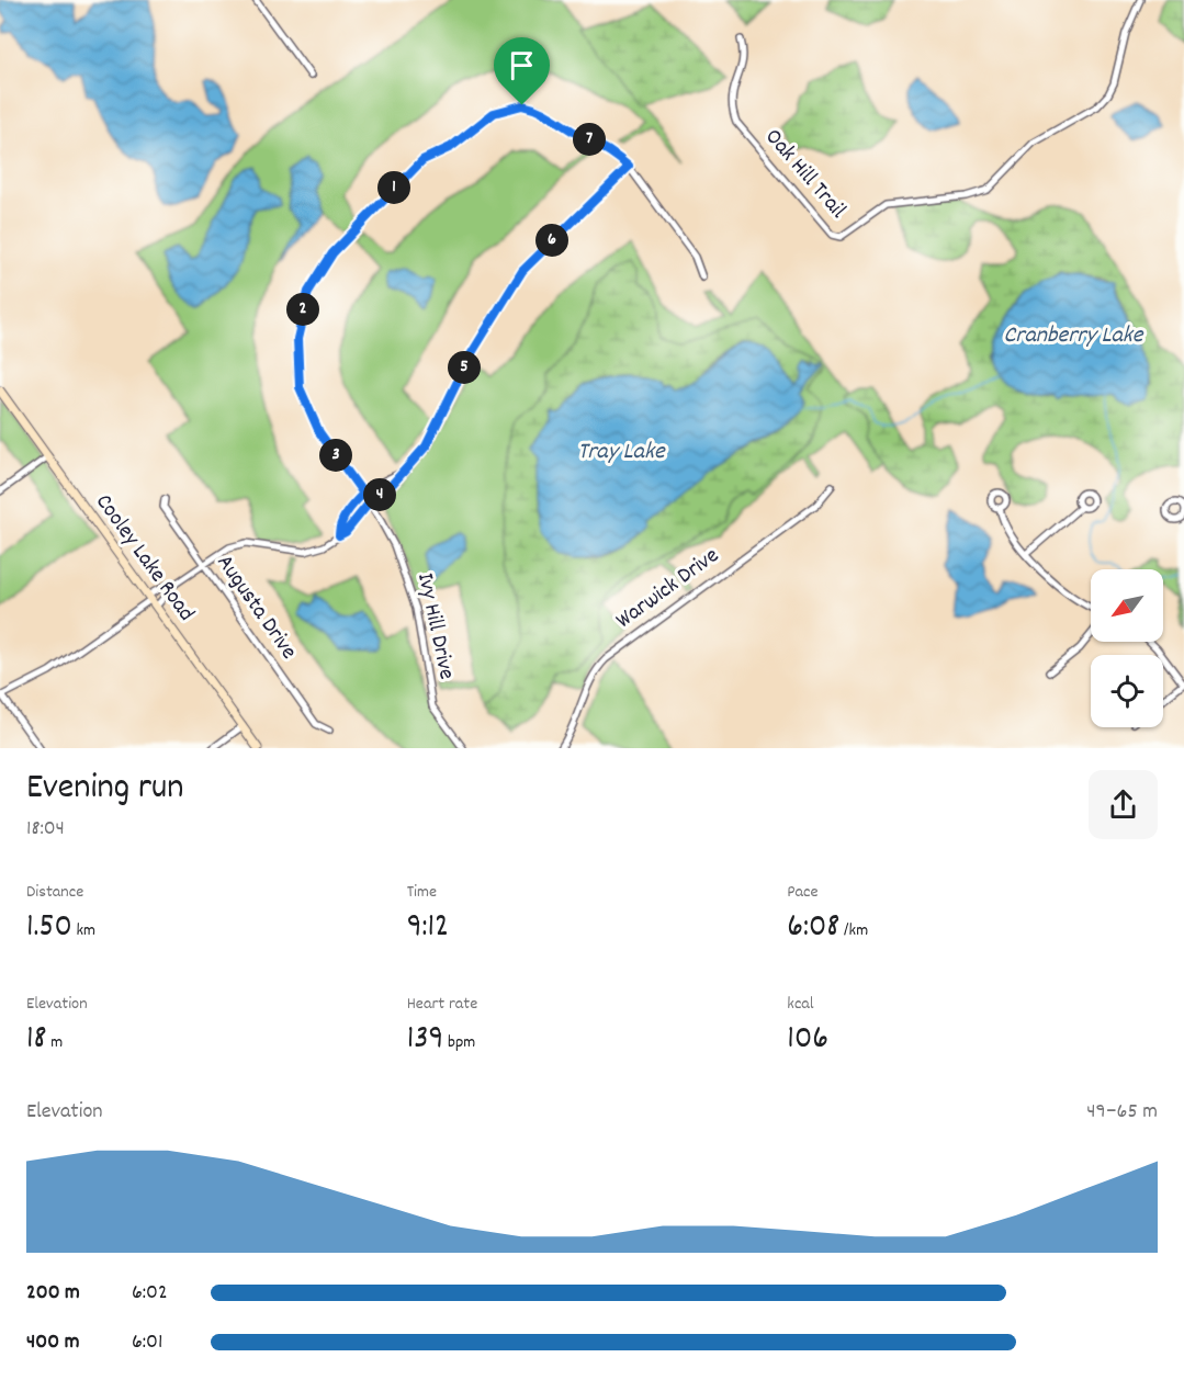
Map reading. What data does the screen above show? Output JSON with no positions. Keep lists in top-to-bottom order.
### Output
{
  "streets": {
    "street": [
      "Oak Hill Trail",
      "Cooley Lake Road",
      "Warwick Drive",
      "Augusta Drive",
      "Ivy Hill Drive"
    ]
  },
  "water": ["Cranberry Lake", "Tray Lake"],
  "north": "bottom left",
  "page": {
    "pins": [
      "7",
      "1",
      "6",
      "2",
      "5",
      "3",
      "4"
    ],
    "heading": ["Evening run", "18:04"],
    "stats": [
      ["Distance", "1.50 km"],
      ["Time", "9:12"],
      ["Pace", "6:08 /km"],
      ["Elevation", "18 m"],
      ["Heart rate", "139 bpm"],
      ["kcal", "106"]
    ],
    "chart": ["Elevation", "49–65 m"],
    "list": [
      {
        "name": "200 m",
        "note": "6:02"
      },
      {
        "name": "400 m",
        "note": "6:01"
      }
    ]
  }
}
